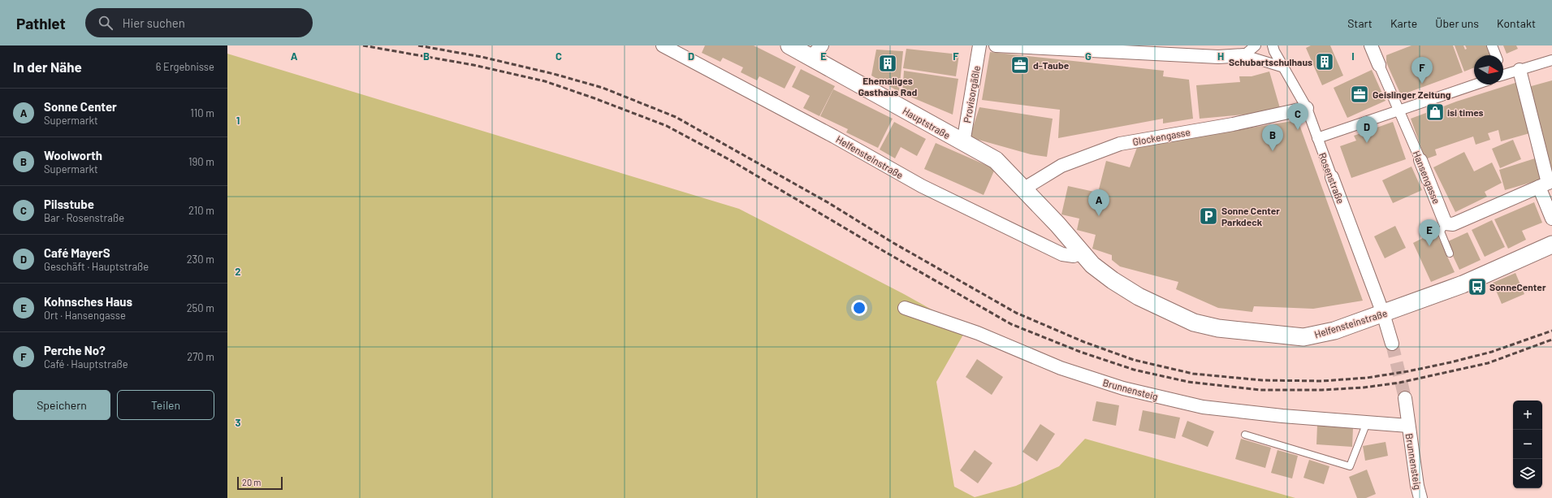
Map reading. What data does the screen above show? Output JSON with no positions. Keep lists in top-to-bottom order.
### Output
{
  "streets": {
    "street": [
      "Provisorgäßle",
      "Hauptstraße",
      "Glockengasse",
      "Helfensteinstraße",
      "Hansengasse",
      "Rosenstraße",
      "Brunnensteig"
    ]
  },
  "crossings": [
    ["Provisorgäßle", "Hauptstraße"],
    ["Hauptstraße", "Glockengasse"],
    ["Hauptstraße", "Helfensteinstraße"],
    ["Glockengasse", "Helfensteinstraße"],
    ["Glockengasse", "Rosenstraße"],
    ["Helfensteinstraße", "Rosenstraße"]
  ],
  "places": {
    "building": ["Schubartschulhaus", "Ehemaliges Gasthaus Rad"],
    "office": ["d-Taube", "Geislinger Zeitung"],
    "shop": ["isi times"],
    "parking": ["Sonne Center Parkdeck"],
    "bus stop": ["SonneCenter"]
  },
  "scale_bar": "20 m",
  "north": "right",
  "page": {
    "header": "Pathlet",
    "search": "Hier suchen",
    "nav": [
      "Start",
      "Karte",
      "Über uns",
      "Kontakt"
    ],
    "heading": ["In der Nähe", "6 Ergebnisse"],
    "pins": [
      "F",
      "C",
      "D",
      "B",
      "A",
      "E"
    ],
    "list": [
      {
        "mark": "A",
        "name": "Sonne Center",
        "note": "Supermarkt",
        "value": "110 m"
      },
      {
        "mark": "B",
        "name": "Woolworth",
        "note": "Supermarkt",
        "value": "190 m"
      },
      {
        "mark": "C",
        "name": "Pilsstube",
        "note": "Bar · Rosenstraße",
        "value": "210 m"
      },
      {
        "mark": "D",
        "name": "Café MayerS",
        "note": "Geschäft · Hauptstraße",
        "value": "230 m"
      },
      {
        "mark": "E",
        "name": "Kohnsches Haus",
        "note": "Ort · Hansengasse",
        "value": "250 m"
      },
      {
        "mark": "F",
        "name": "Perche No?",
        "note": "Café · Hauptstraße",
        "value": "270 m"
      }
    ],
    "buttons": ["Speichern", "Teilen"],
    "map_buttons": ["+", "−"],
    "scale": "20 m"
  },
  "grid": {
    "columns": [
      "A",
      "B",
      "C",
      "D",
      "E",
      "F",
      "G",
      "H",
      "I"
    ],
    "rows": ["1", "2", "3"]
  }
}
